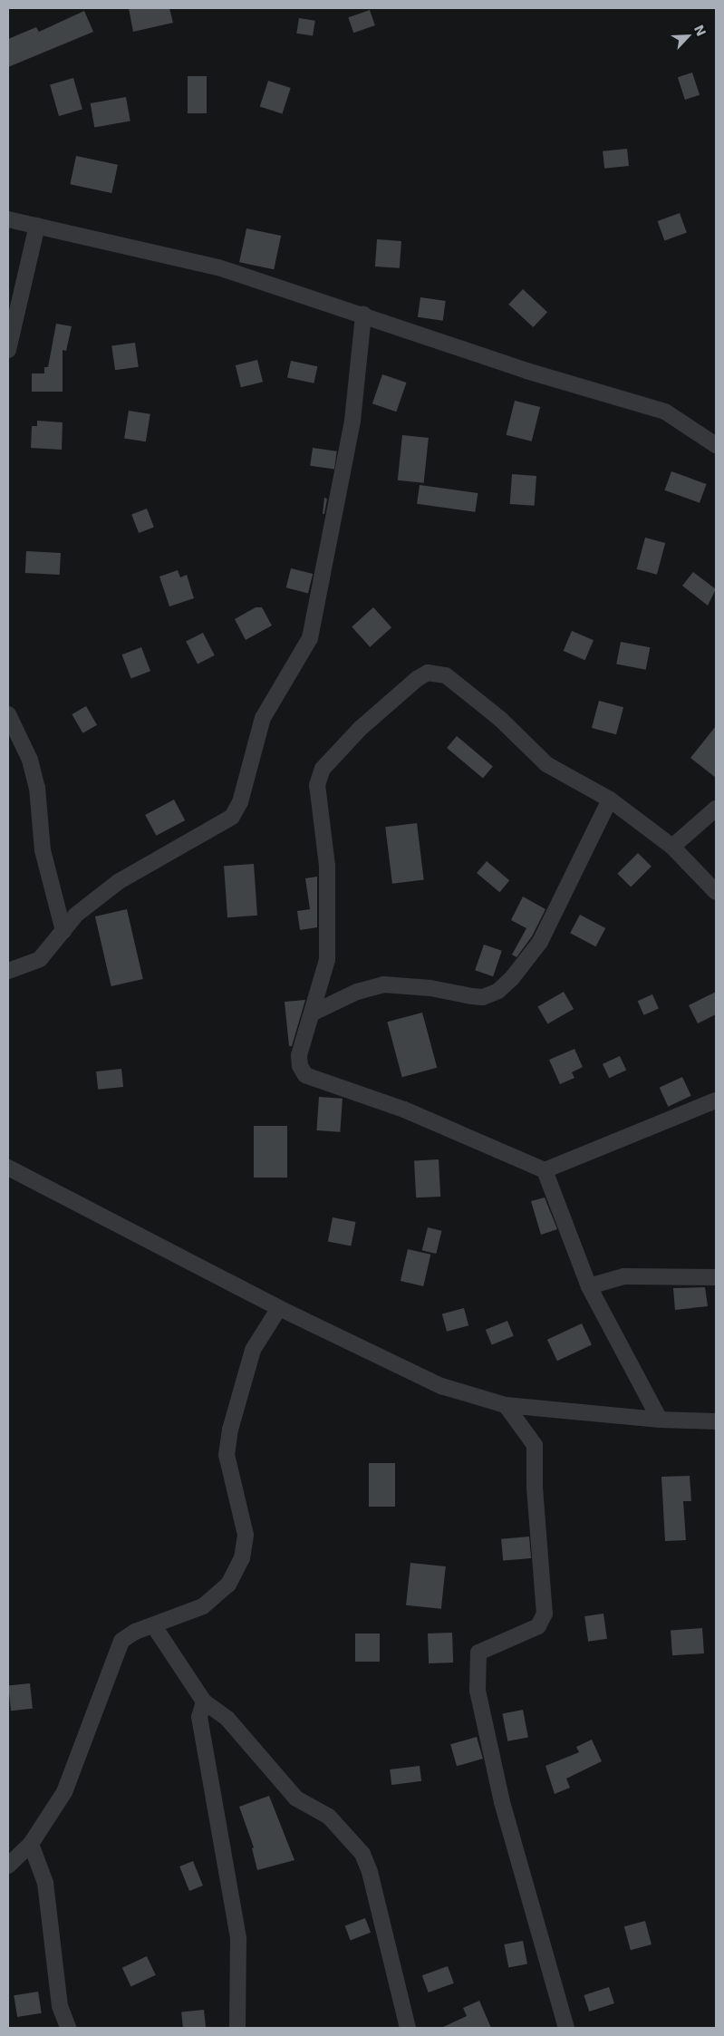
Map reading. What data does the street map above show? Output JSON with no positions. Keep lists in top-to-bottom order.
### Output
{
  "north": "top right"
}
